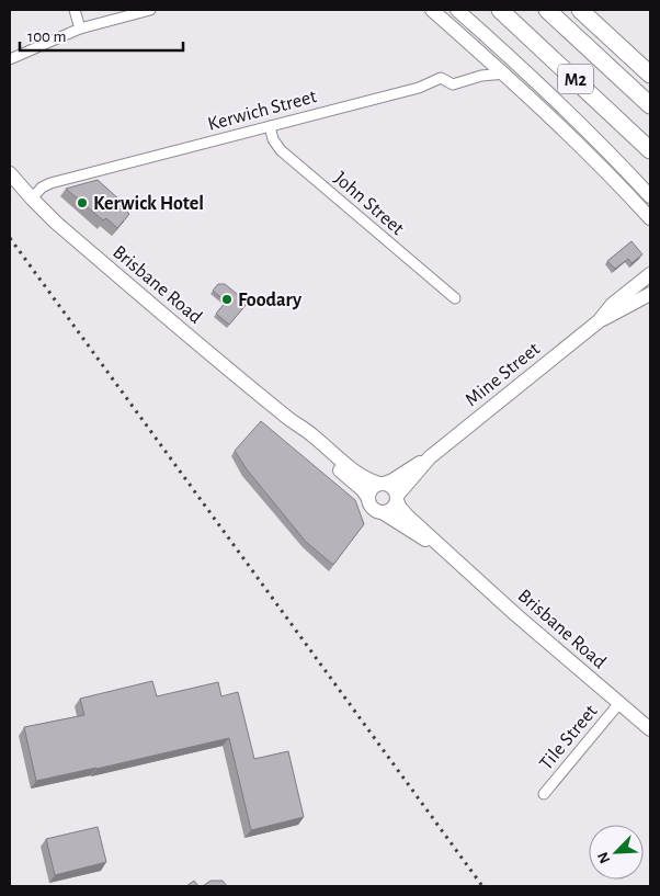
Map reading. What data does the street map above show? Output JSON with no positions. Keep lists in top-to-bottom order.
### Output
{
  "streets": {
    "highway": ["M2"],
    "main road": ["Brisbane Road", "Mine Street"],
    "street": ["Kerwich Street", "John Street", "Tile Street"]
  },
  "crossings": [
    ["Kerwich Street", "John Street"],
    ["Kerwich Street", "Brisbane Road"],
    ["Brisbane Road", "Mine Street"],
    ["Brisbane Road", "Tile Street"]
  ],
  "places": ["Kerwick Hotel", "Foodary"],
  "scale_bar": "100 m",
  "north": "bottom left"
}
